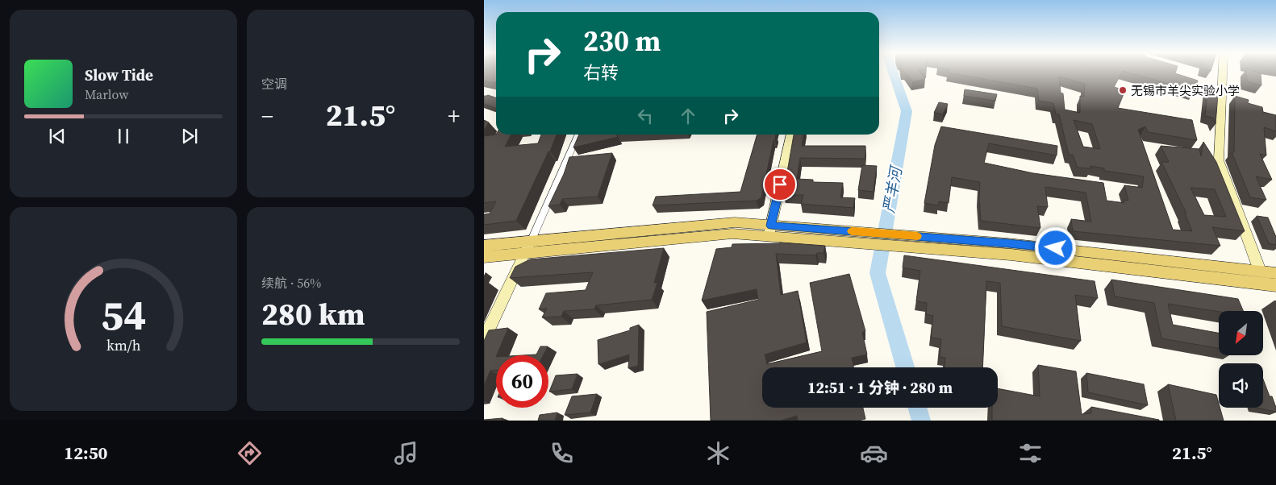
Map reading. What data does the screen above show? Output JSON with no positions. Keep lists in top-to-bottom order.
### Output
{
  "water": ["严羊河"],
  "places": ["无锡市羊尖实验小学"],
  "north": "bottom left",
  "page": {
    "tile": [
      "空调",
      ["续航 · 56%", "280 km"]
    ],
    "turn": ["230 m", "右转"],
    "song": ["Slow Tide", "Marlow"],
    "heat": ["−", "21.5°", "+"],
    "limit": "60",
    "trip": "12:51 · 1 分钟 · 280 m",
    "tabs": ["12:50", "21.5°"],
    "gauge": ["54", "km/h"]
  }
}
